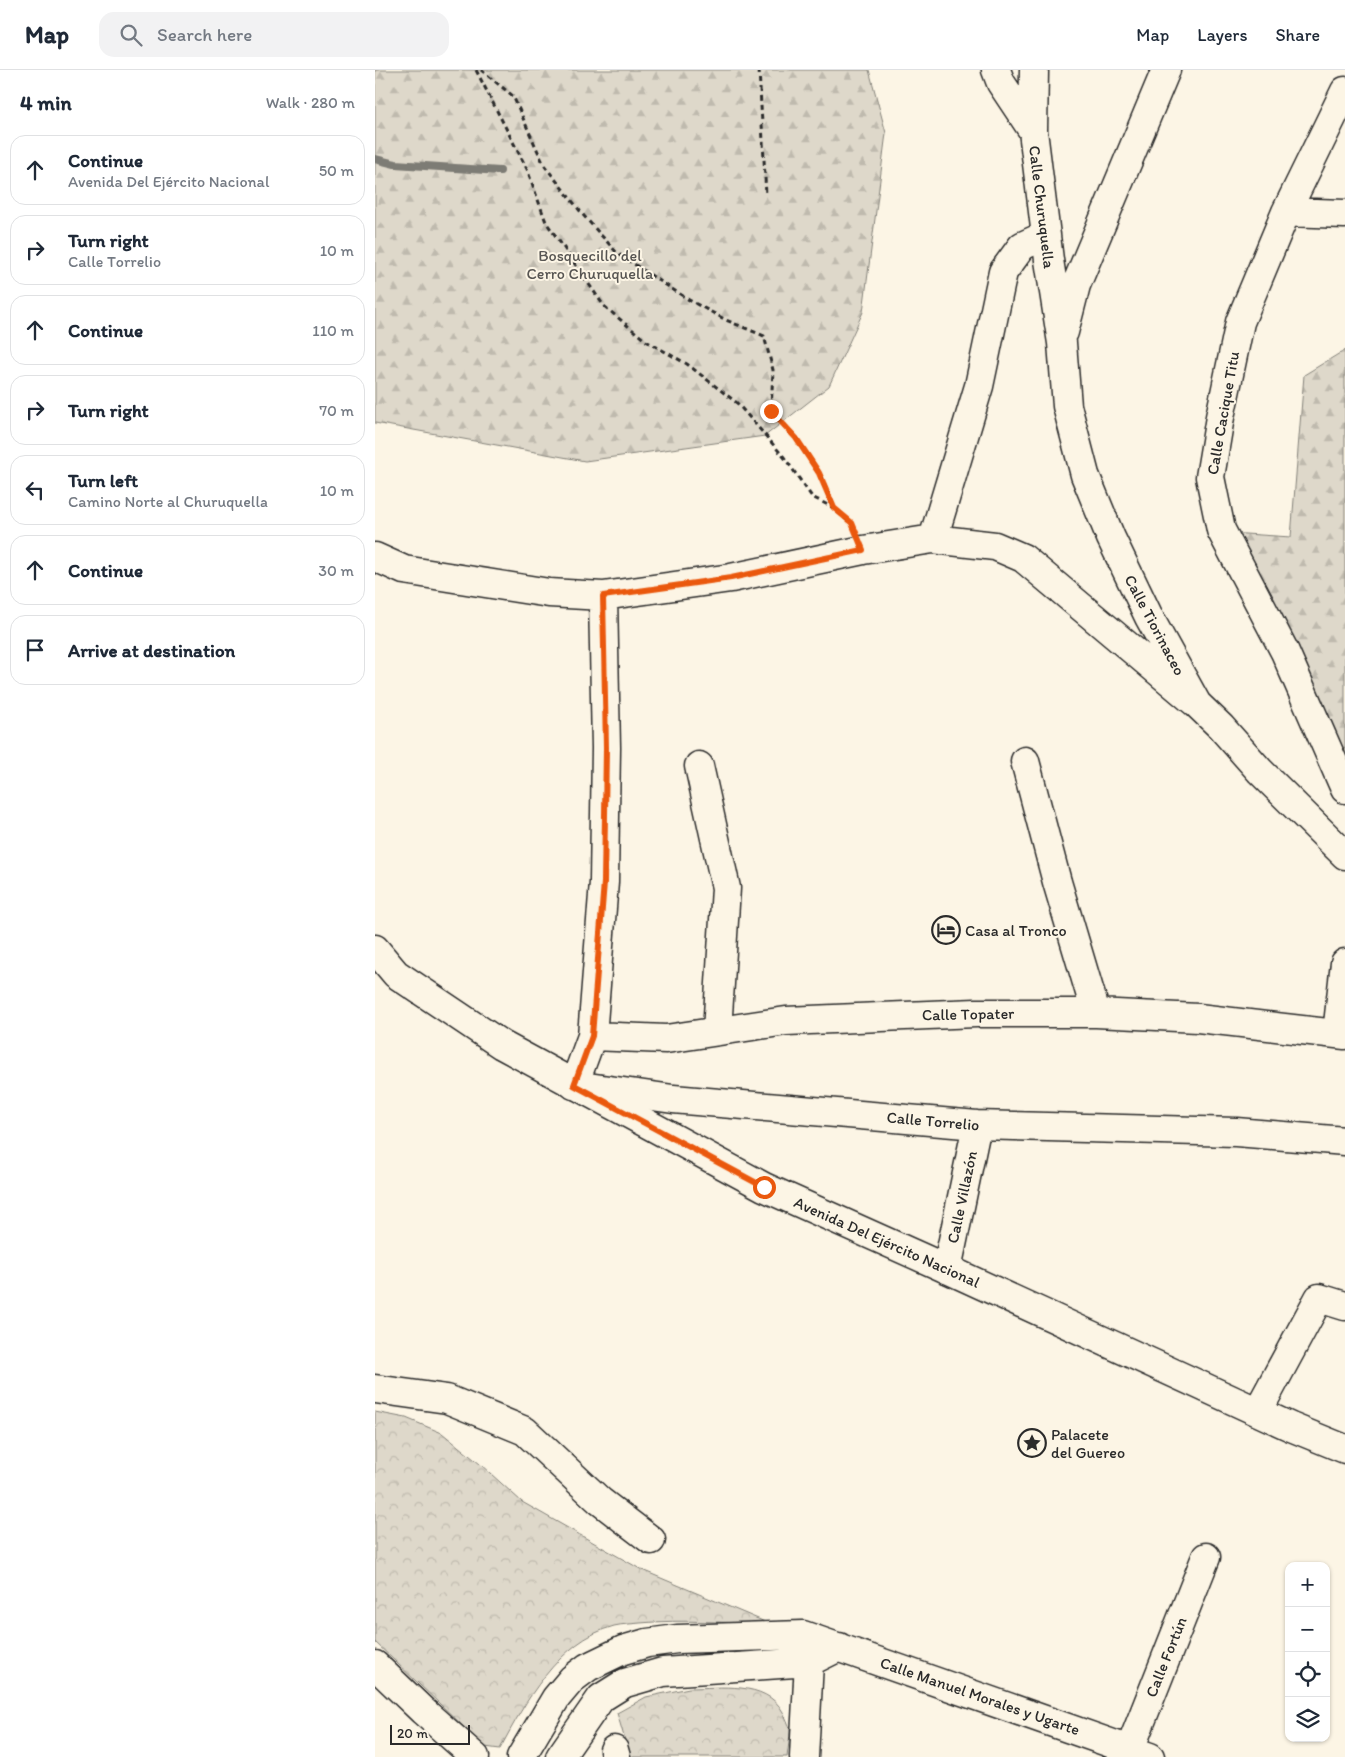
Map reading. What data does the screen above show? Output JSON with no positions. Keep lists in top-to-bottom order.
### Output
{
  "streets": {
    "street": [
      "Calle Churuquella",
      "Calle Cacique Titu",
      "Calle Tiorinaceo",
      "Calle Topater",
      "Calle Torrelio",
      "Calle Villazón",
      "Avenida Del Ejército Nacional",
      "Calle Fortún",
      "Calle Manuel Morales y Ugarte"
    ]
  },
  "crossings": [
    ["Calle Churuquella", "Calle Tiorinaceo"],
    ["Calle Torrelio", "Calle Villazón"],
    ["Calle Torrelio", "Avenida Del Ejército Nacional"],
    ["Calle Villazón", "Avenida Del Ejército Nacional"],
    ["Calle Fortún", "Calle Manuel Morales y Ugarte"]
  ],
  "parks": ["Bosquecillo del Cerro Churuquella"],
  "places": {
    "hotel": ["Casa al Tronco"],
    "place": ["Palacete del Guereo"]
  },
  "scale_bar": "20 m",
  "page": {
    "header": "Map",
    "search": "Search here",
    "nav": ["Map", "Layers", "Share"],
    "heading": ["4 min", "Walk · 280 m"],
    "list": [
      ["Continue", "Avenida Del Ejército Nacional", "50 m"],
      ["Turn right", "Calle Torrelio", "10 m"],
      ["Continue", "110 m"],
      ["Turn right", "70 m"],
      ["Turn left", "Camino Norte al Churuquella", "10 m"],
      ["Continue", "30 m"],
      "Arrive at destination"
    ],
    "map_buttons": ["+", "−"],
    "scale": "20 m"
  }
}
